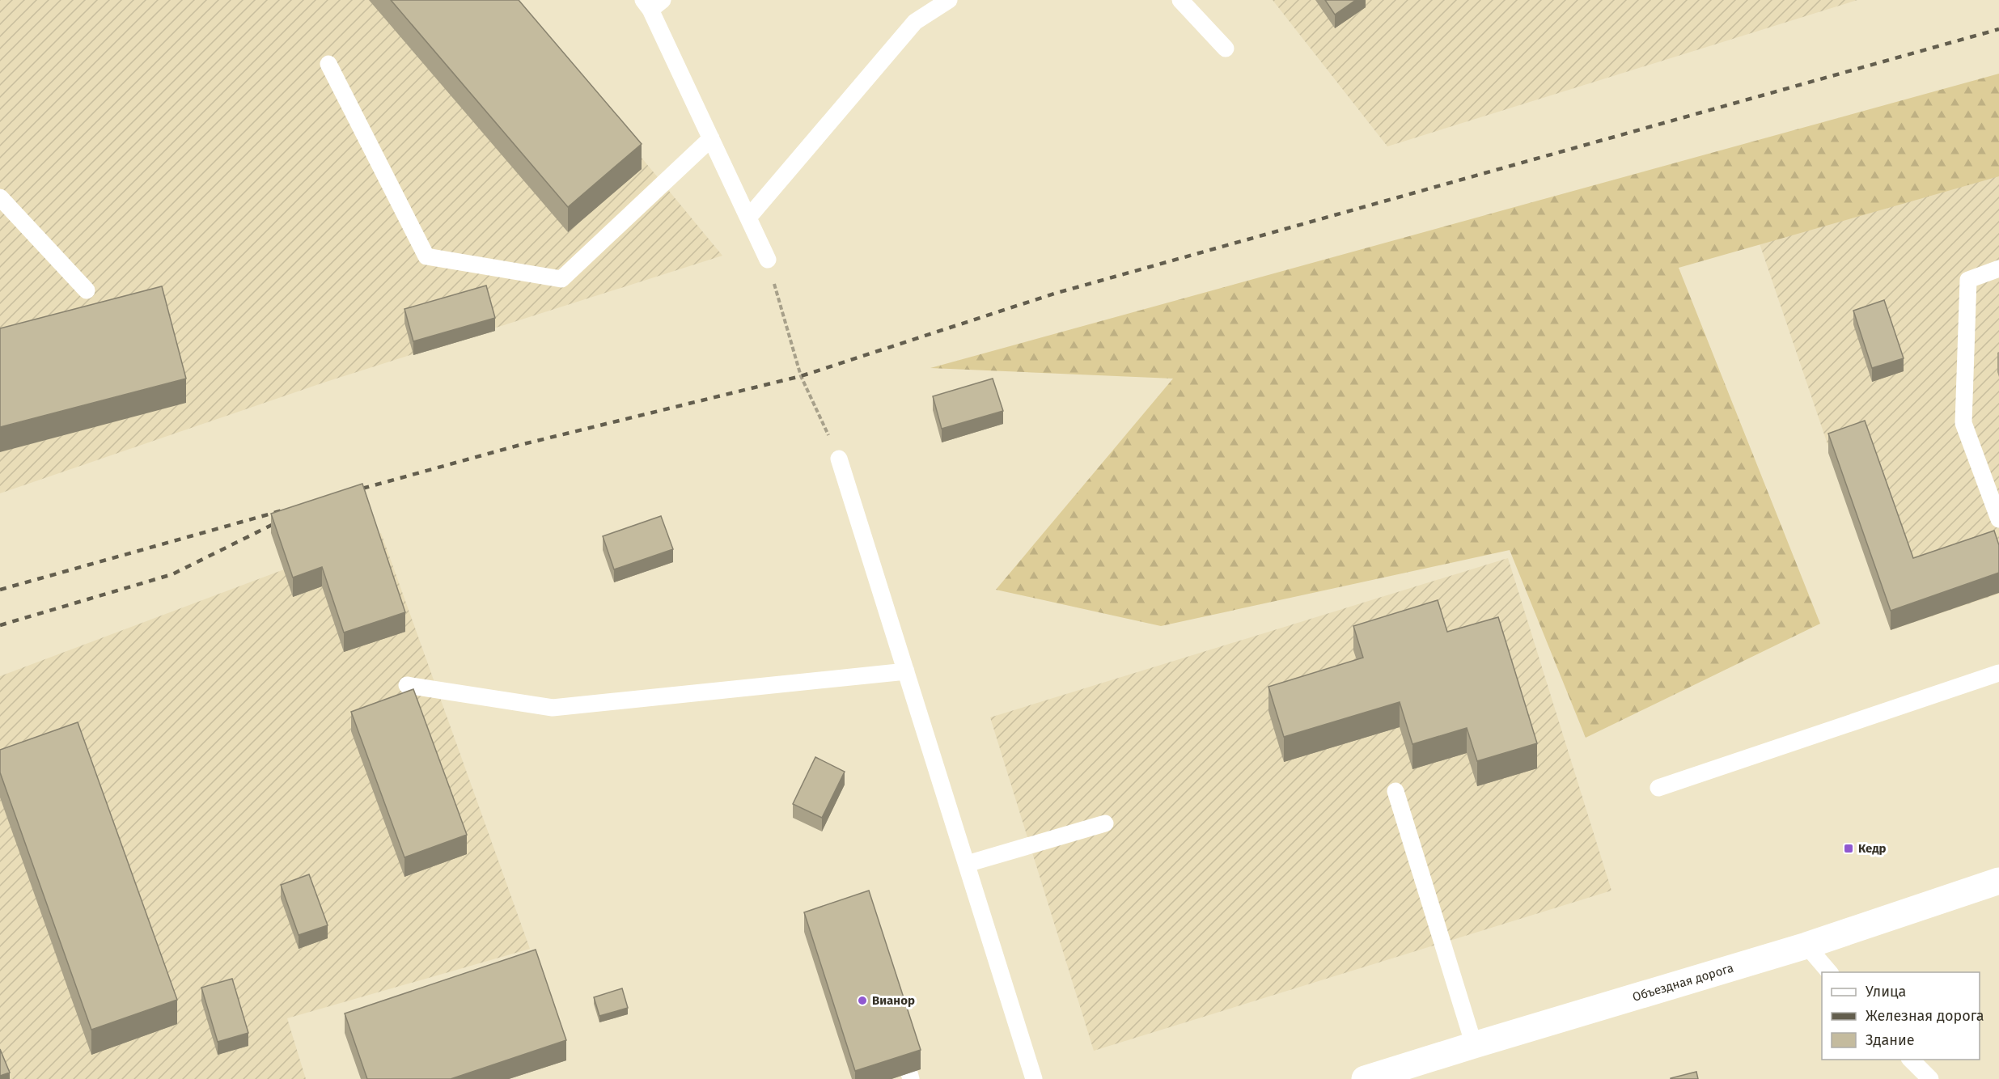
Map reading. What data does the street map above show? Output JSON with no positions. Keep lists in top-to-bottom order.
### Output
{
  "streets": {
    "main road": ["Объездная дорога"]
  },
  "places": {
    "transit": ["Кедр"],
    "other": ["Вианор"]
  },
  "legend": ["Улица", "Железная дорога", "Здание"]
}
